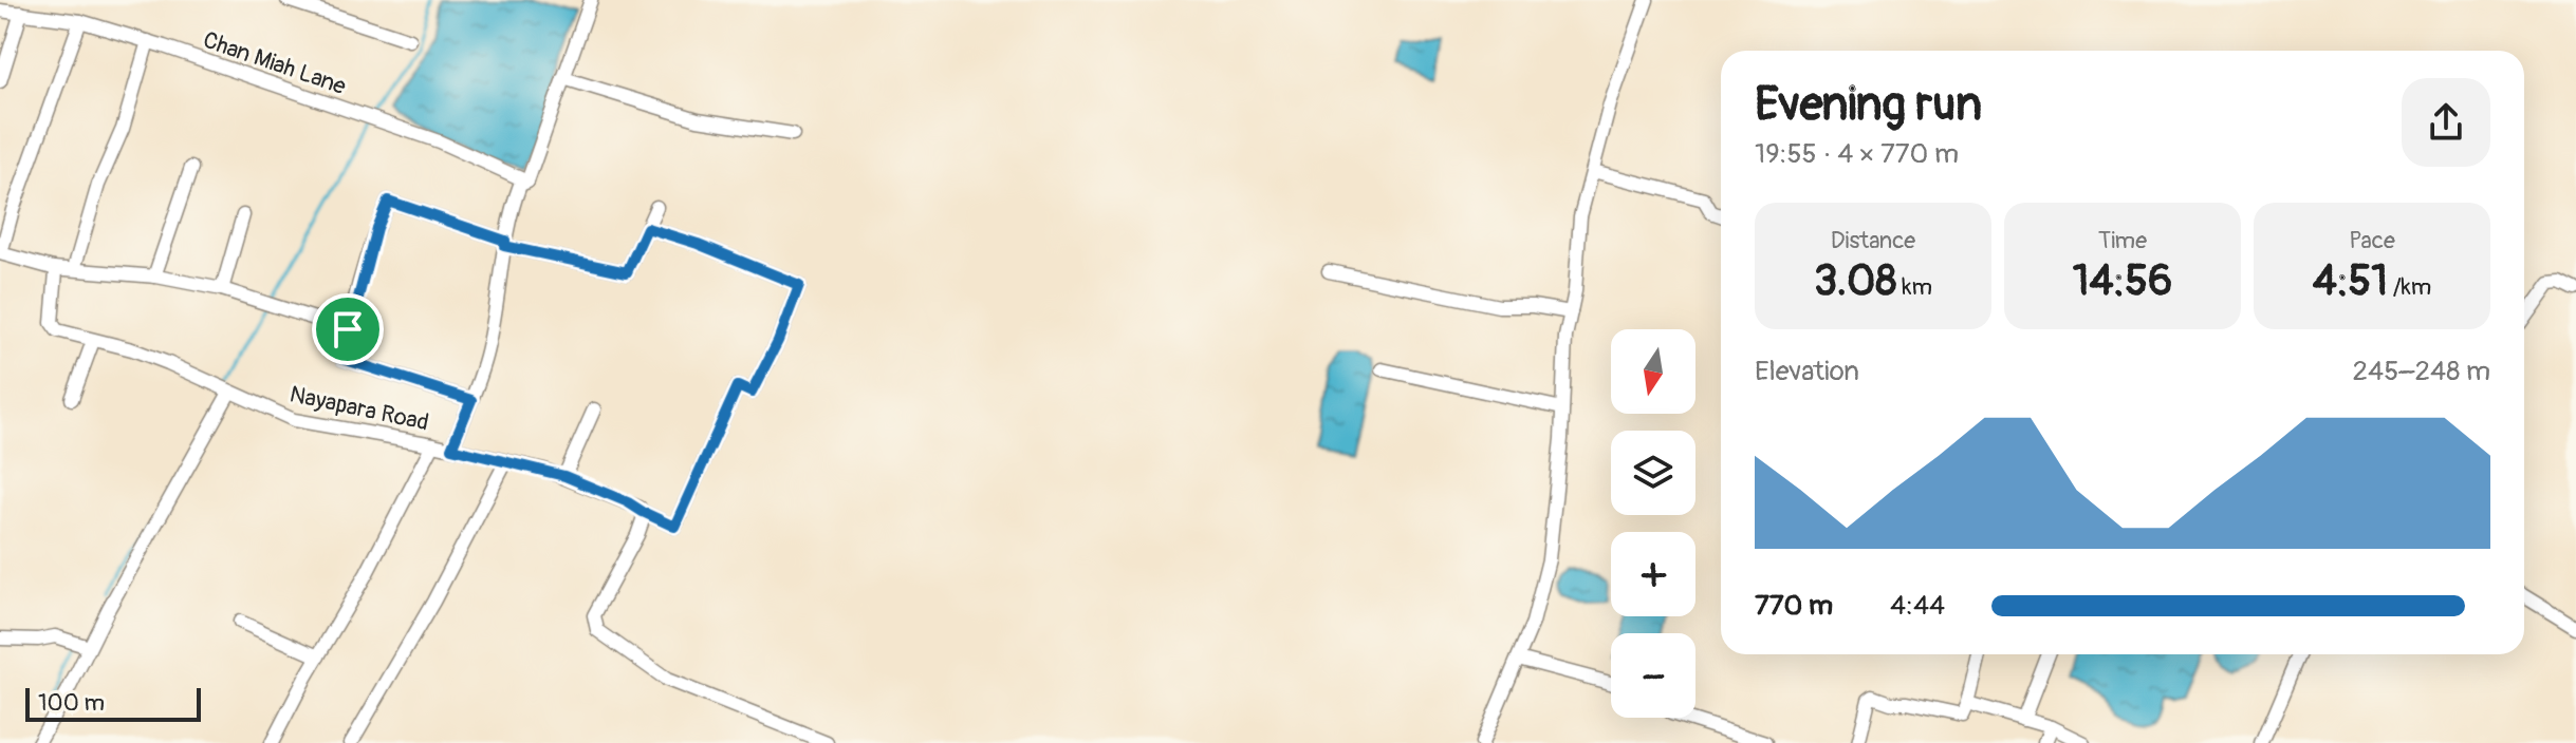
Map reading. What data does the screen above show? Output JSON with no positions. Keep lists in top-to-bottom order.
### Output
{
  "streets": {
    "street": ["Chan Miah Lane", "Nayapara Road"]
  },
  "scale_bar": "100 m",
  "north": "bottom",
  "page": {
    "heading": ["Evening run", "19:55 · 4 × 770 m"],
    "stats": [
      ["Distance", "3.08 km"],
      ["Time", "14:56"],
      ["Pace", "4:51 /km"]
    ],
    "map_buttons": ["+", "−"],
    "chart": ["Elevation", "245–248 m"],
    "list": [
      {
        "name": "770 m",
        "note": "4:44"
      }
    ],
    "scale": "100 m"
  }
}
